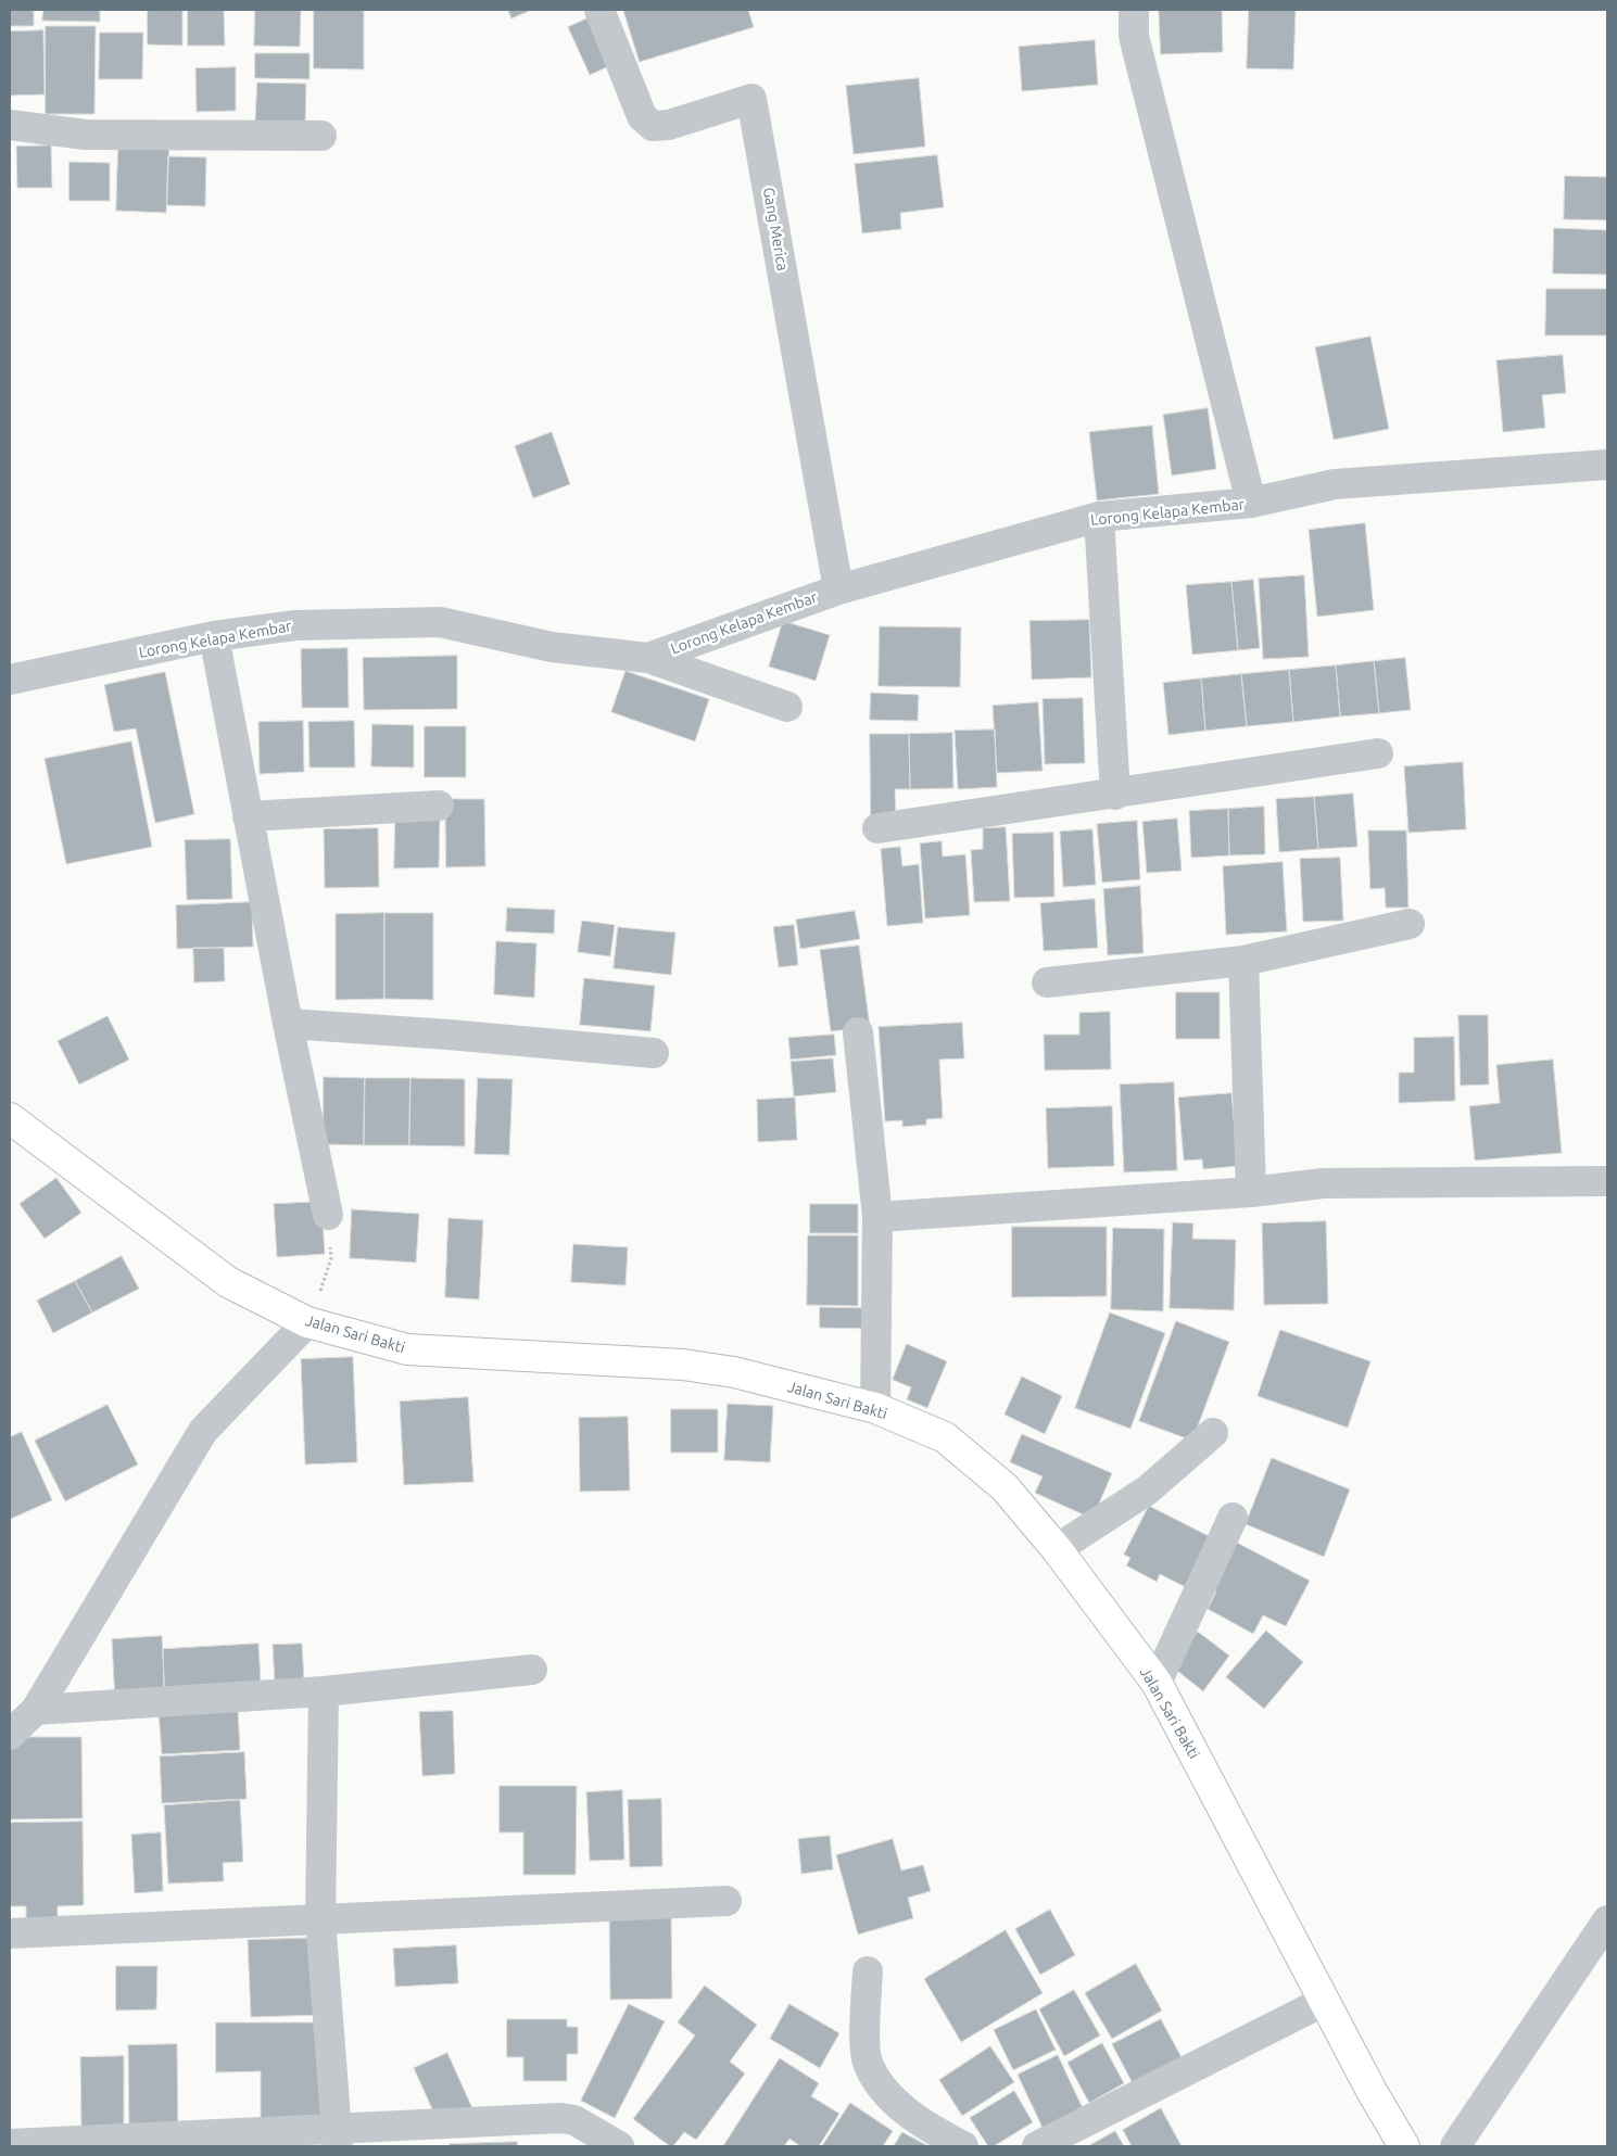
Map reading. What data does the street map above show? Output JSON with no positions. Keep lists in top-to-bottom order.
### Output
{
  "streets": {
    "main road": ["Jalan Sari Bakti"],
    "street": ["Gang Merica", "Lorong Kelapa Kembar"]
  },
  "crossings": [
    ["Gang Merica", "Lorong Kelapa Kembar"]
  ]
}
